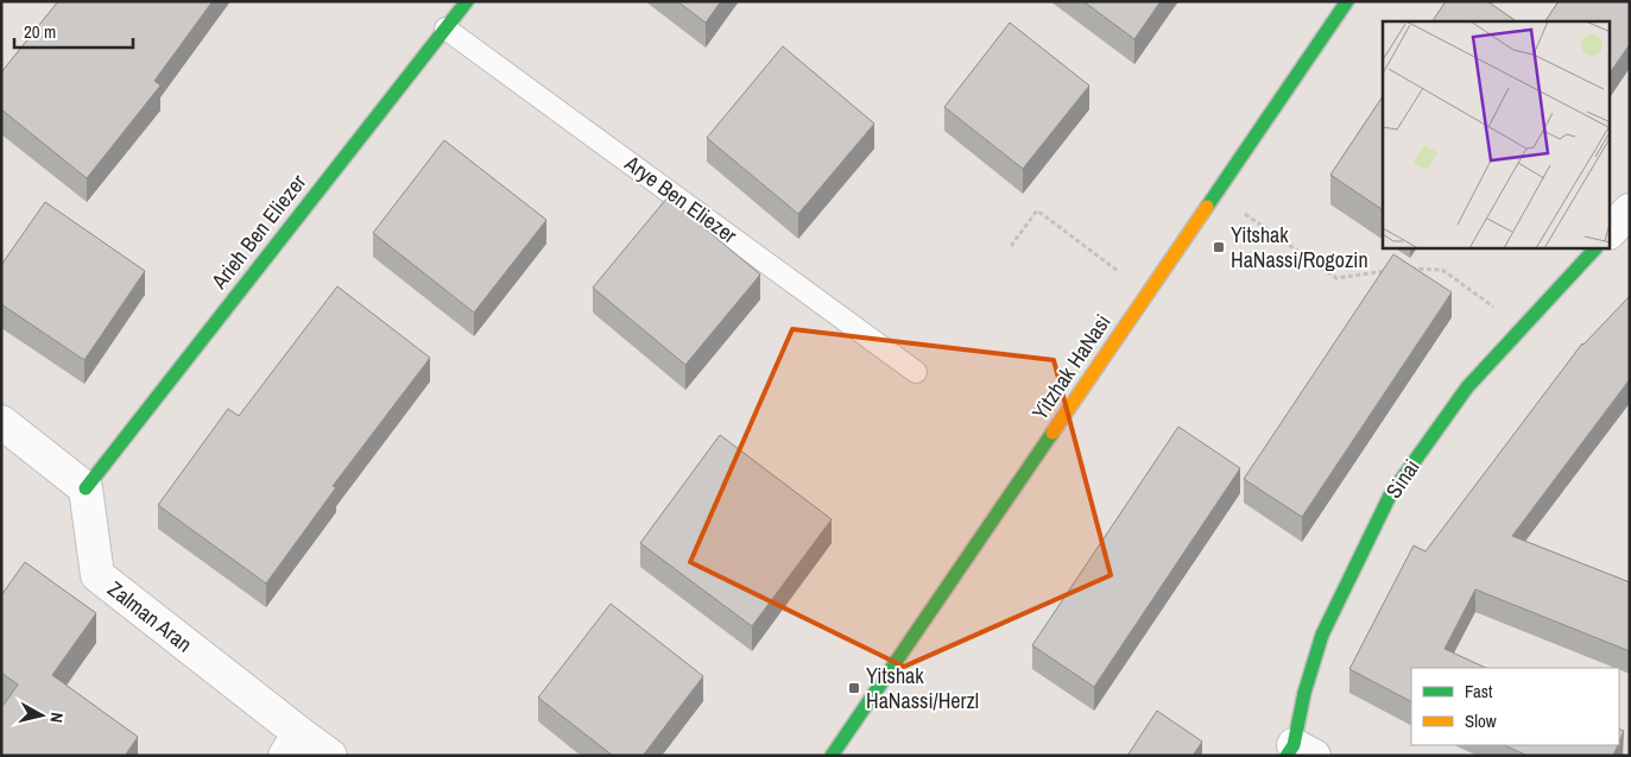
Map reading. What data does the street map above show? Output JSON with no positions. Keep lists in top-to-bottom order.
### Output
{
  "streets": {
    "street": [
      "Arieh Ben Eliezer",
      "Yitzhak HaNasi",
      "Sinai",
      "Zalman Aran"
    ],
    "lane": ["Arye Ben Eliezer"]
  },
  "crossings": [
    ["Arye Ben Eliezer", "Arieh Ben Eliezer"],
    ["Arieh Ben Eliezer", "Zalman Aran"]
  ],
  "places": {
    "transit": ["Yitshak HaNassi/Rogozin", "Yitshak HaNassi/Herzl"]
  },
  "legend": ["Fast", "Slow"],
  "scale_bar": "20 m",
  "north": "right"
}
